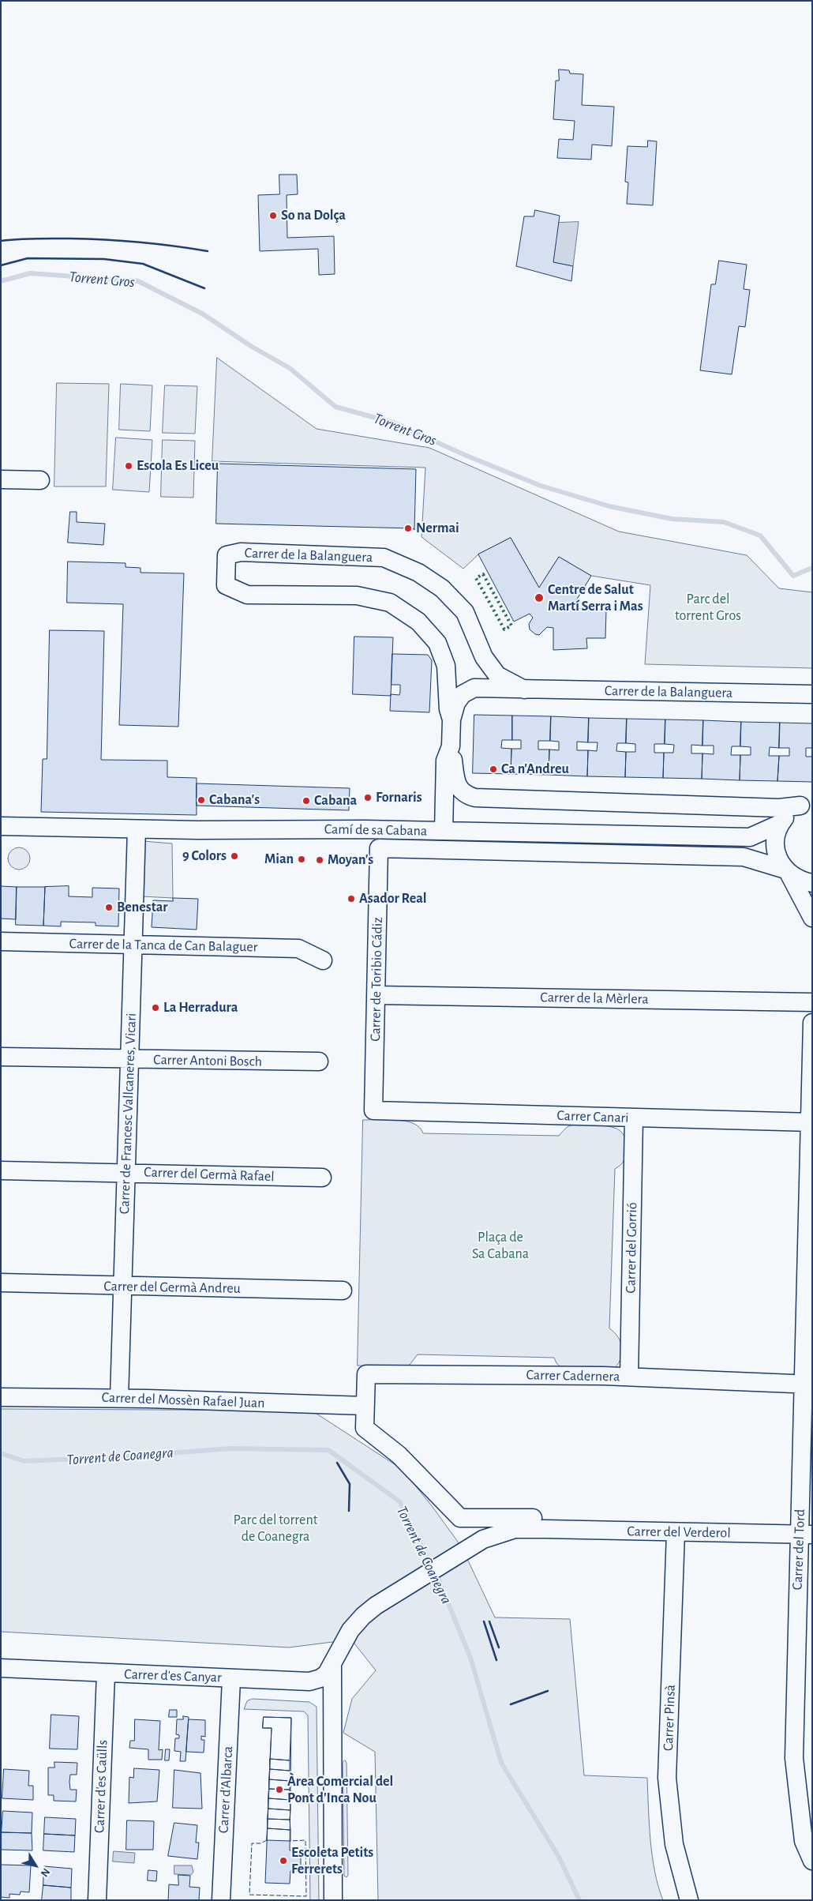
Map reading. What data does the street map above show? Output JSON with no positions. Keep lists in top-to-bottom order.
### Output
{
  "streets": {
    "street": [
      "Carrer de la Balanguera",
      "Camí de sa Cabana",
      "Carrer de la Tanca de Can Balaguer",
      "Carrer de Toribio Cádiz",
      "Carrer de la Mèrlera",
      "Carrer Antoni Bosch",
      "Carrer de Francesc Vallcaneres, Vicari",
      "Carrer Canari",
      "Carrer del Germà Rafael",
      "Carrer del Gorrió",
      "Carrer del Germà Andreu",
      "Carrer Cadernera",
      "Carrer del Mossèn Rafael Juan",
      "Carrer del Verderol",
      "Carrer del Tord",
      "Carrer d'es Canyar",
      "Carrer Pinsà",
      "Carrer d'es Caülls",
      "Carrer d'Albarca"
    ]
  },
  "crossings": [
    ["Camí de sa Cabana", "Carrer de Francesc Vallcaneres, Vicari"],
    ["Carrer de la Tanca de Can Balaguer", "Carrer de Francesc Vallcaneres, Vicari"],
    ["Carrer de Toribio Cádiz", "Carrer de la Mèrlera"],
    ["Carrer de Toribio Cádiz", "Carrer Canari"],
    ["Carrer Antoni Bosch", "Carrer de Francesc Vallcaneres, Vicari"],
    ["Carrer de Francesc Vallcaneres, Vicari", "Carrer del Germà Rafael"],
    ["Carrer de Francesc Vallcaneres, Vicari", "Carrer del Germà Andreu"],
    ["Carrer de Francesc Vallcaneres, Vicari", "Carrer del Mossèn Rafael Juan"],
    ["Carrer Canari", "Carrer del Gorrió"],
    ["Carrer Canari", "Carrer del Tord"],
    ["Carrer del Gorrió", "Carrer Cadernera"],
    ["Carrer Cadernera", "Carrer del Mossèn Rafael Juan"],
    ["Carrer Cadernera", "Carrer del Tord"],
    ["Carrer del Verderol", "Carrer del Tord"],
    ["Carrer del Verderol", "Carrer d'es Canyar"],
    ["Carrer del Verderol", "Carrer Pinsà"],
    ["Carrer d'es Canyar", "Carrer d'es Caülls"],
    ["Carrer d'es Canyar", "Carrer d'Albarca"]
  ],
  "water": ["Torrent Gros", "Torrent de Coanegra"],
  "parks": ["Parc del torrent Gros", "Plaça de Sa Cabana", "Parc del torrent de Coanegra"],
  "places": [
    "So na Dolça",
    "Escola Es Liceu",
    "Nermai",
    "Centre de Salut Martí Serra i Mas",
    "Ca n'Andreu",
    "Fornaris",
    "Cabana's",
    "Cabana",
    "9 Colors",
    "Mian",
    "Moyan's",
    "Asador Real",
    "Benestar",
    "La Herradura",
    "Àrea Comercial del Pont d'Inca Nou",
    "Escoleta Petits Ferrerets"
  ],
  "north": "bottom right"
}
